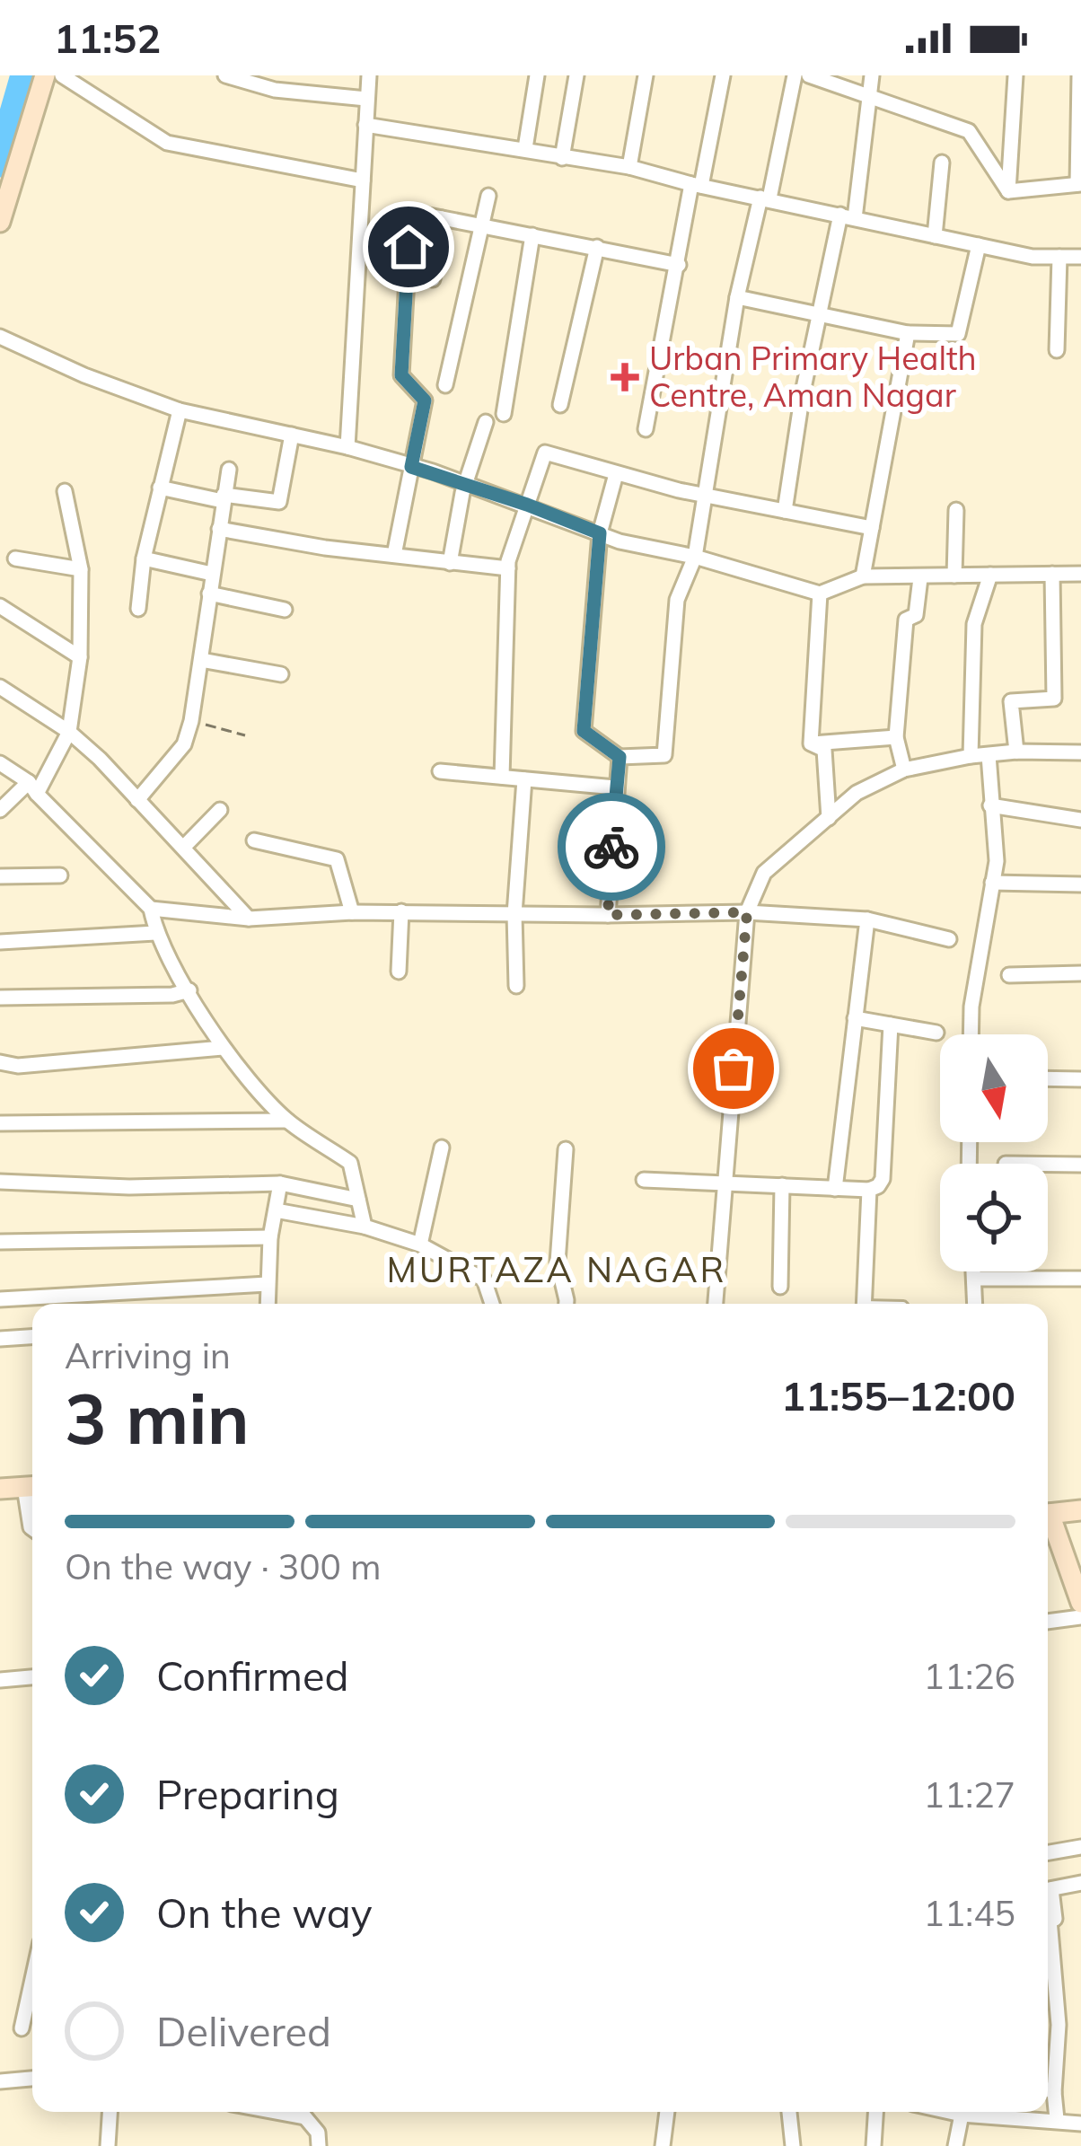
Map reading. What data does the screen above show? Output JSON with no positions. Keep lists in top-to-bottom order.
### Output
{
  "districts": ["MURTAZA NAGAR"],
  "places": {
    "health": ["Urban Primary Health Centre, Aman Nagar"]
  },
  "north": "bottom",
  "page": {
    "status": "11:52",
    "heading": ["3 min", "Arriving in", "11:55–12:00"],
    "bar": "On the way · 300 m",
    "list": [
      ["Confirmed", "11:26"],
      ["Preparing", "11:27"],
      ["On the way", "11:45"],
      "Delivered"
    ]
  }
}
